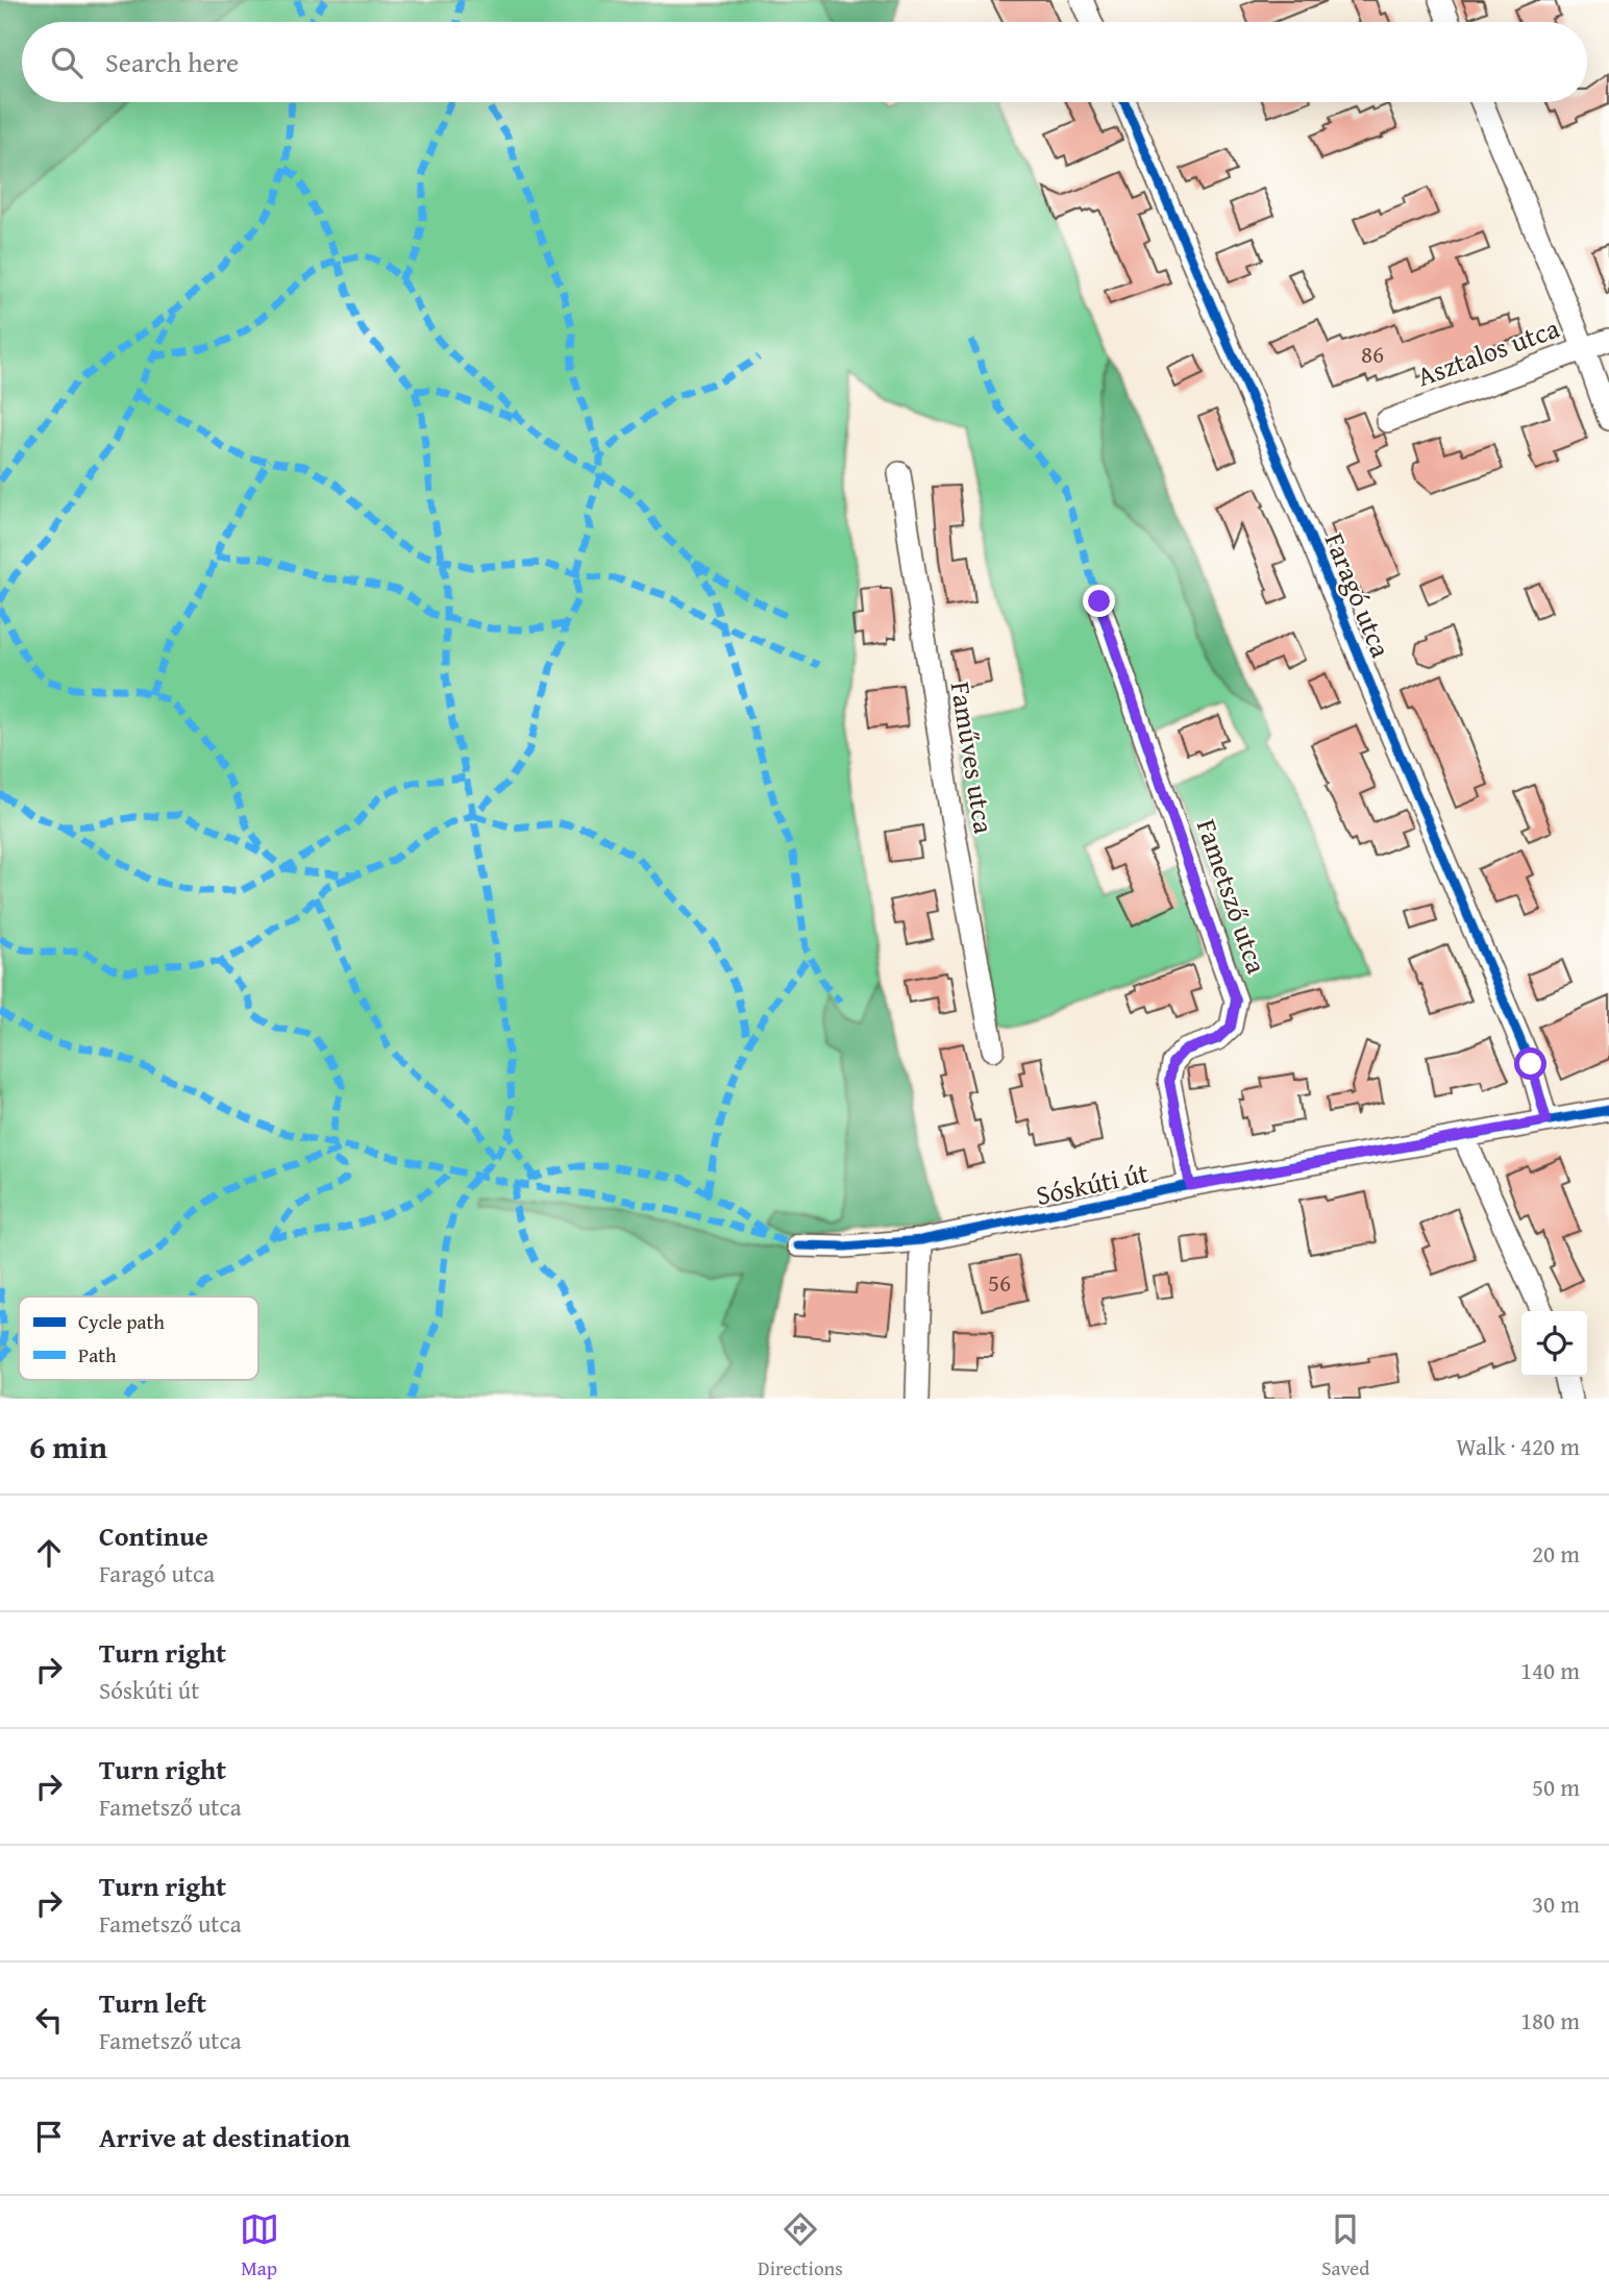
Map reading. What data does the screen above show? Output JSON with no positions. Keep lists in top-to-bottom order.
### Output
{
  "streets": {
    "street": [
      "Asztalos utca",
      "Faragó utca",
      "Faműves utca",
      "Fametsző utca",
      "Sóskúti út"
    ]
  },
  "crossings": [
    ["Faragó utca", "Sóskúti út"],
    ["Fametsző utca", "Sóskúti út"]
  ],
  "house_numbers": ["86", "56"],
  "legend": ["Cycle path", "Path"],
  "page": {
    "search": "Search here",
    "heading": ["6 min", "Walk · 420 m"],
    "list": [
      ["Continue", "Faragó utca", "20 m"],
      ["Turn right", "Sóskúti út", "140 m"],
      ["Turn right", "Fametsző utca", "50 m"],
      ["Turn right", "Fametsző utca", "30 m"],
      ["Turn left", "Fametsző utca", "180 m"],
      "Arrive at destination"
    ],
    "nav": ["Map", "Directions", "Saved"]
  }
}
